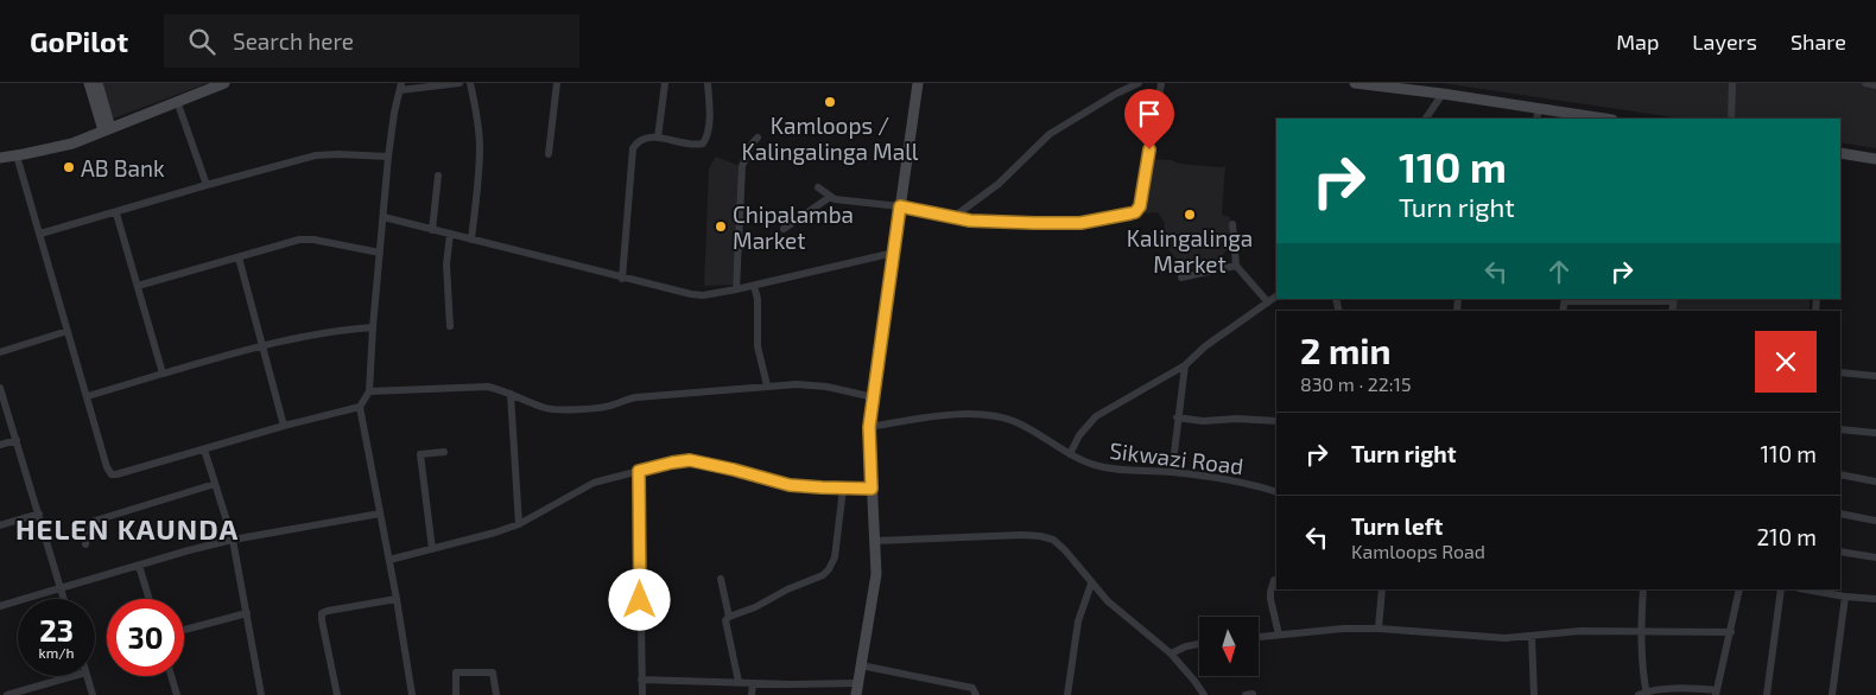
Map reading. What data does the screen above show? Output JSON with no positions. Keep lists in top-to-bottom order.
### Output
{
  "streets": {
    "street": ["Sikwazi Road"]
  },
  "districts": ["HELEN KAUNDA"],
  "places": [
    "Kamloops / Kalingalinga Mall",
    "AB Bank",
    "Kalingalinga Market",
    "Chipalamba Market"
  ],
  "north": "bottom",
  "page": {
    "header": "GoPilot",
    "search": "Search here",
    "nav": ["Map", "Layers", "Share"],
    "turn": ["110 m", "Turn right"],
    "heading": ["2 min", "830 m · 22:15"],
    "list": [
      {
        "name": "Turn right",
        "value": "110 m"
      },
      {
        "name": "Turn left",
        "note": "Kamloops Road",
        "value": "210 m"
      }
    ],
    "speed": "23 km/h",
    "limit": "30"
  }
}
